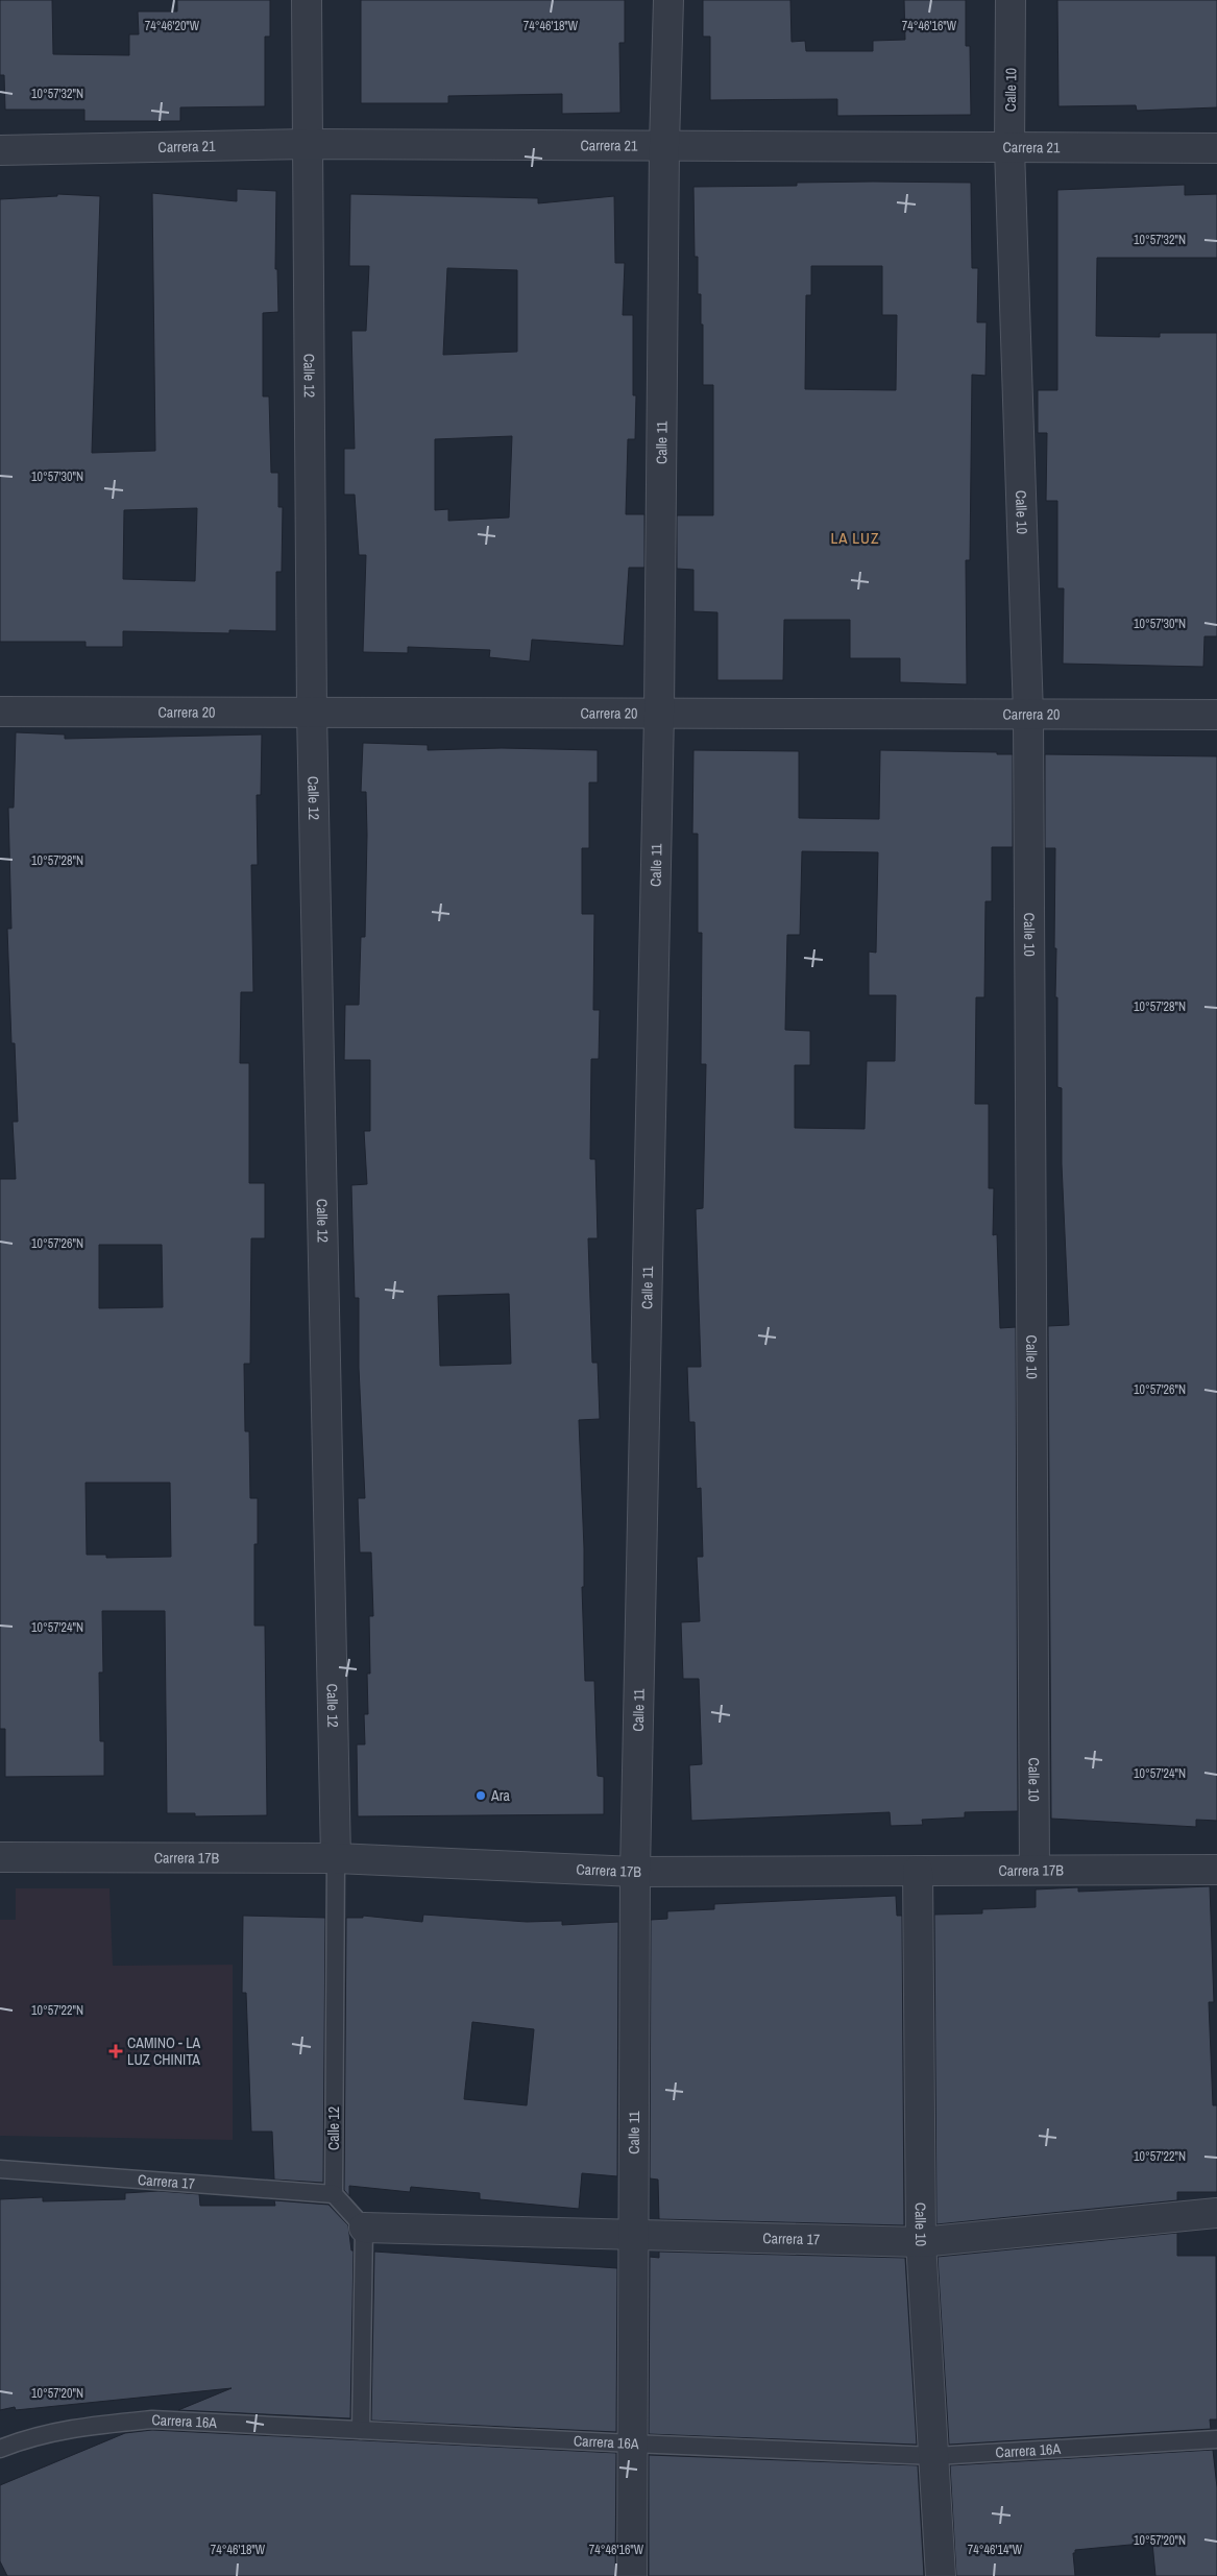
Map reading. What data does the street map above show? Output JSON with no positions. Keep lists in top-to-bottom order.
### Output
{
  "streets": {
    "street": [
      "Calle 10",
      "Carrera 21",
      "Calle 12",
      "Calle 11",
      "Carrera 20",
      "Carrera 17B",
      "Carrera 17"
    ],
    "lane": ["Carrera 16A"]
  },
  "crossings": [
    ["Calle 10", "Carrera 21"],
    ["Calle 10", "Carrera 20"],
    ["Calle 10", "Carrera 17B"],
    ["Calle 10", "Carrera 17"],
    ["Calle 10", "Carrera 16A"],
    ["Carrera 21", "Calle 12"],
    ["Carrera 21", "Calle 11"],
    ["Calle 12", "Carrera 20"],
    ["Calle 12", "Carrera 17B"],
    ["Calle 12", "Carrera 17"],
    ["Calle 11", "Carrera 20"],
    ["Calle 11", "Carrera 17B"],
    ["Calle 11", "Carrera 17"],
    ["Calle 11", "Carrera 16A"]
  ],
  "districts": ["LA LUZ"],
  "places": {
    "other": ["Ara"],
    "health": ["CAMINO - LA LUZ CHINITA"]
  },
  "coordinates": [
    "74°46'20\"W",
    "74°46'18\"W",
    "74°46'16\"W",
    "10°57'32\"N",
    "10°57'30\"N",
    "10°57'28\"N",
    "10°57'26\"N",
    "10°57'24\"N",
    "10°57'22\"N",
    "10°57'20\"N",
    "74°46'14\"W"
  ]
}
